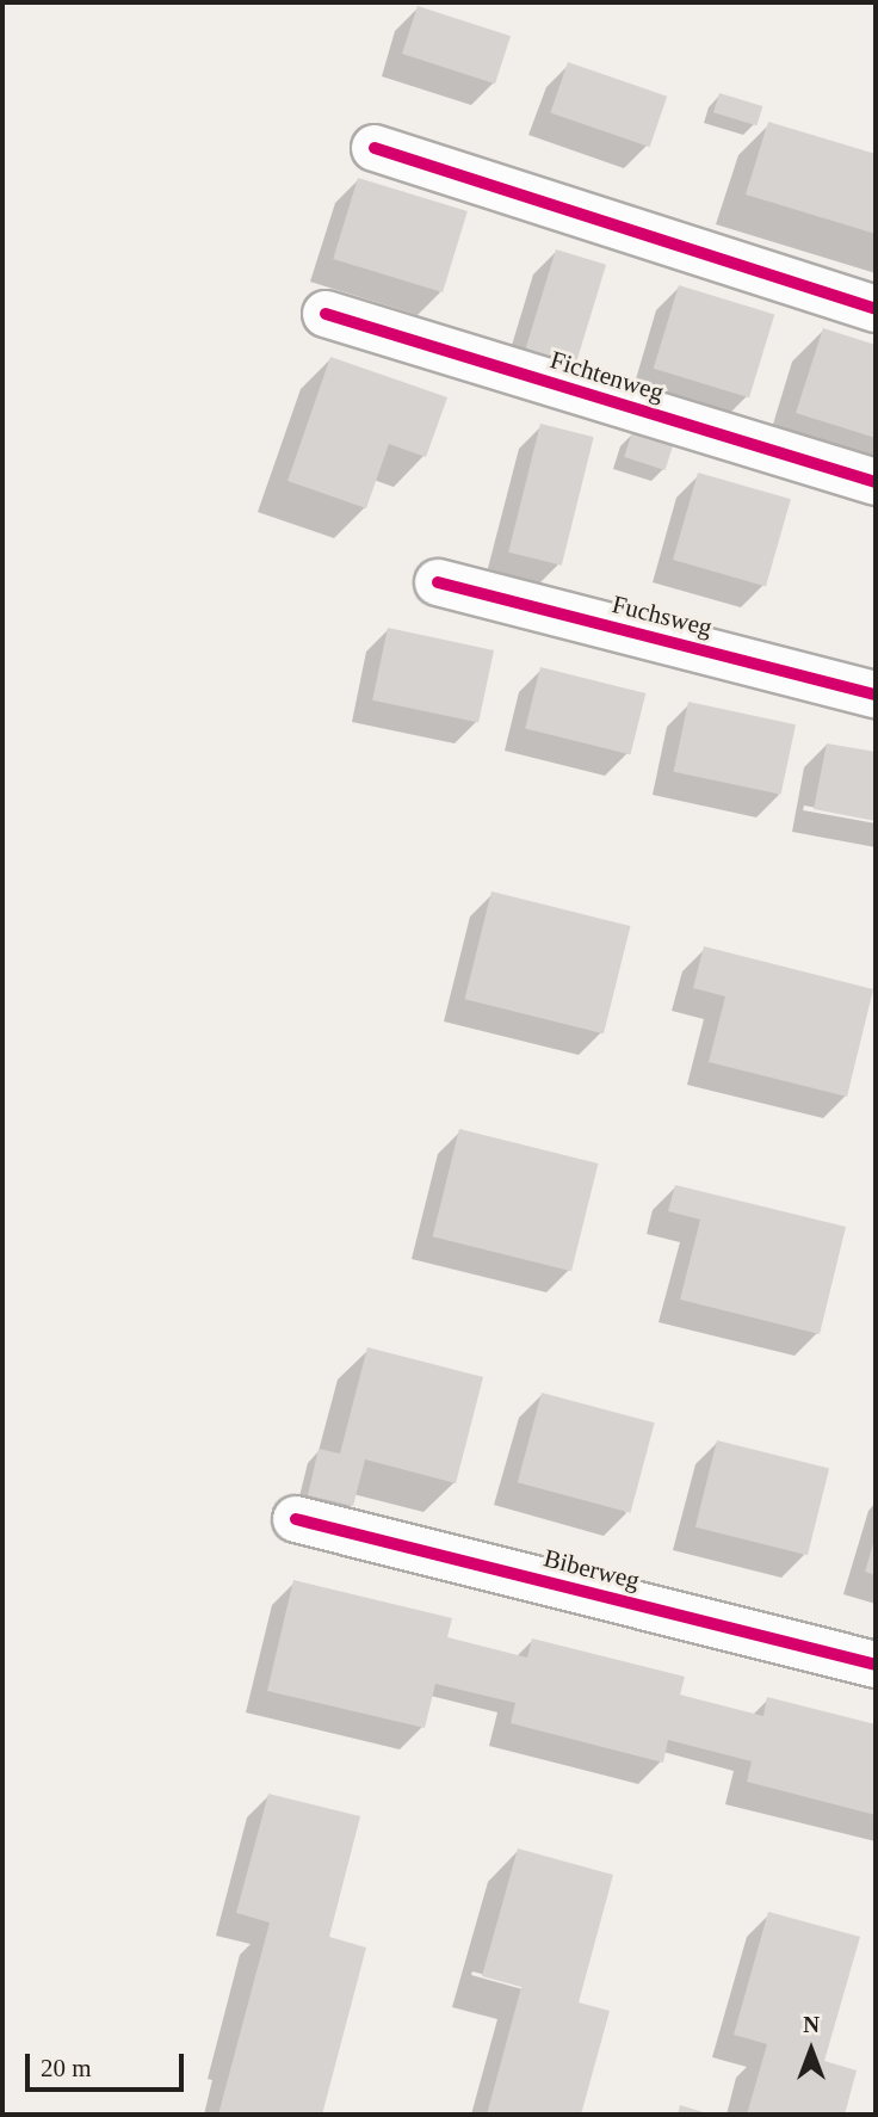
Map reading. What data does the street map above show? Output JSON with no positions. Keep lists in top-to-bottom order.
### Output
{
  "streets": {
    "street": ["Fichtenweg", "Fuchsweg", "Biberweg"]
  },
  "scale_bar": "20 m",
  "north": "top"
}
